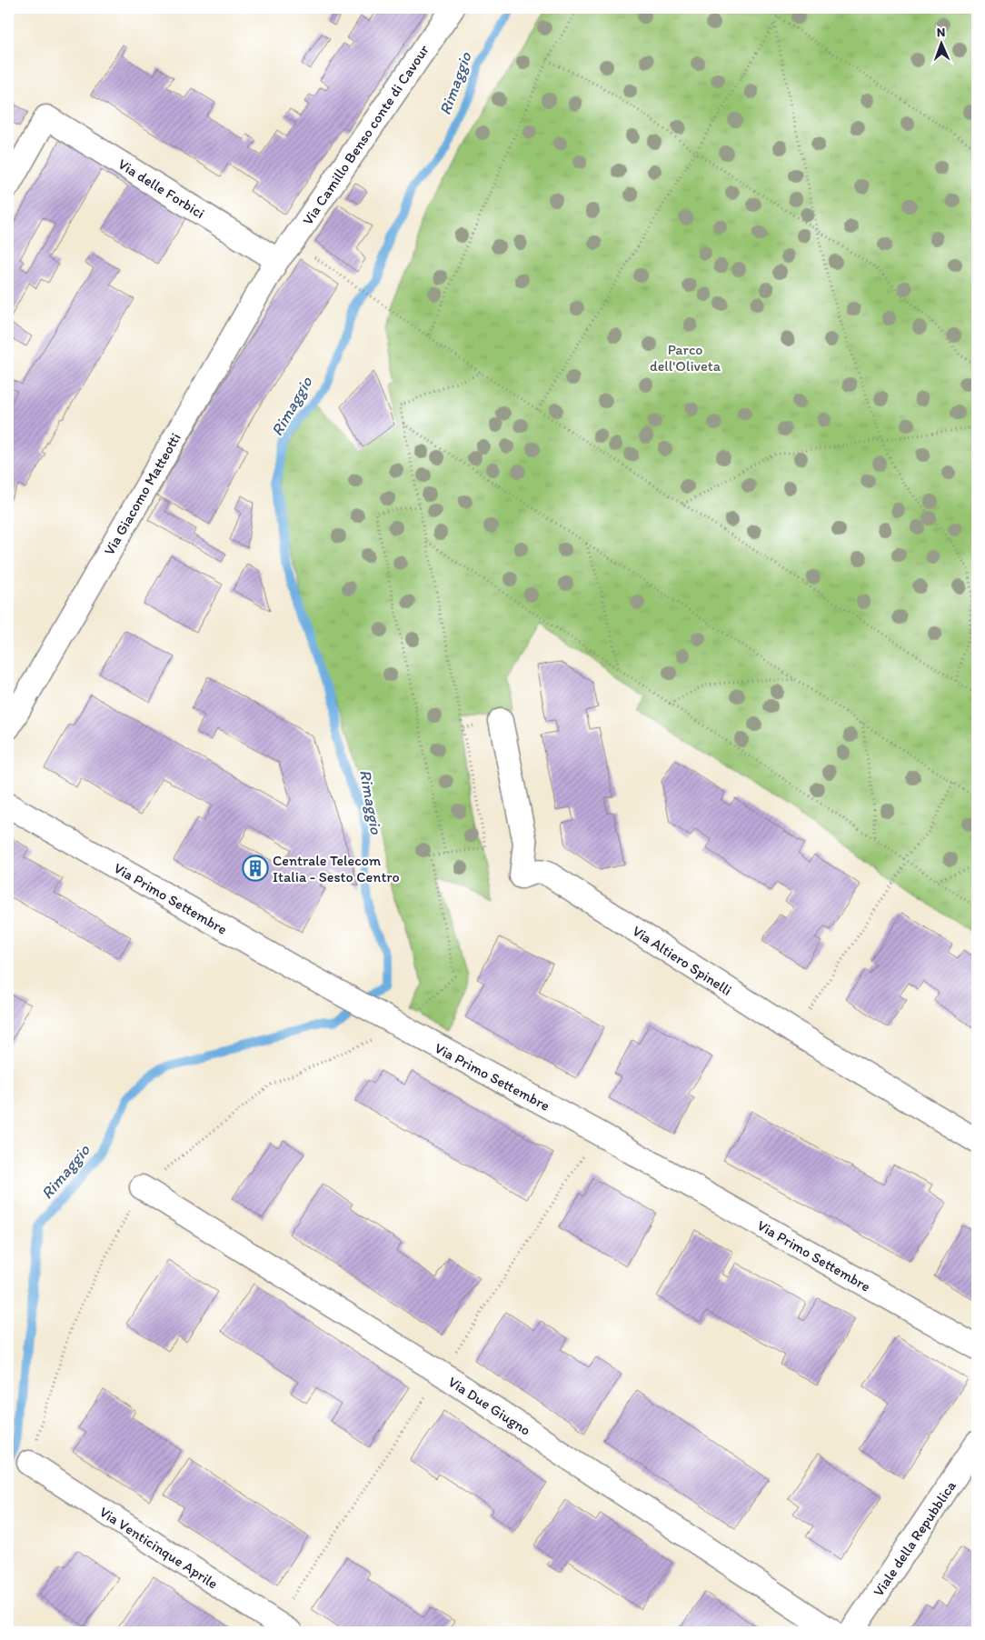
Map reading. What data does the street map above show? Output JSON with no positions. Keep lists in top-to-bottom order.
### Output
{
  "streets": {
    "street": [
      "Via Camillo Benso conte di Cavour",
      "Via delle Forbici",
      "Via Giacomo Matteotti",
      "Via Primo Settembre",
      "Via Altiero Spinelli",
      "Via Due Giugno",
      "Viale della Repubblica",
      "Via Venticinque Aprile"
    ]
  },
  "crossings": [
    ["Via Camillo Benso conte di Cavour", "Via delle Forbici"],
    ["Via Camillo Benso conte di Cavour", "Via Giacomo Matteotti"],
    ["Via delle Forbici", "Via Giacomo Matteotti"]
  ],
  "water": ["Rimaggio"],
  "parks": ["Parco dell'Oliveta"],
  "places": {
    "building": ["Centrale Telecom Italia - Sesto Centro"]
  },
  "north": "top"
}
